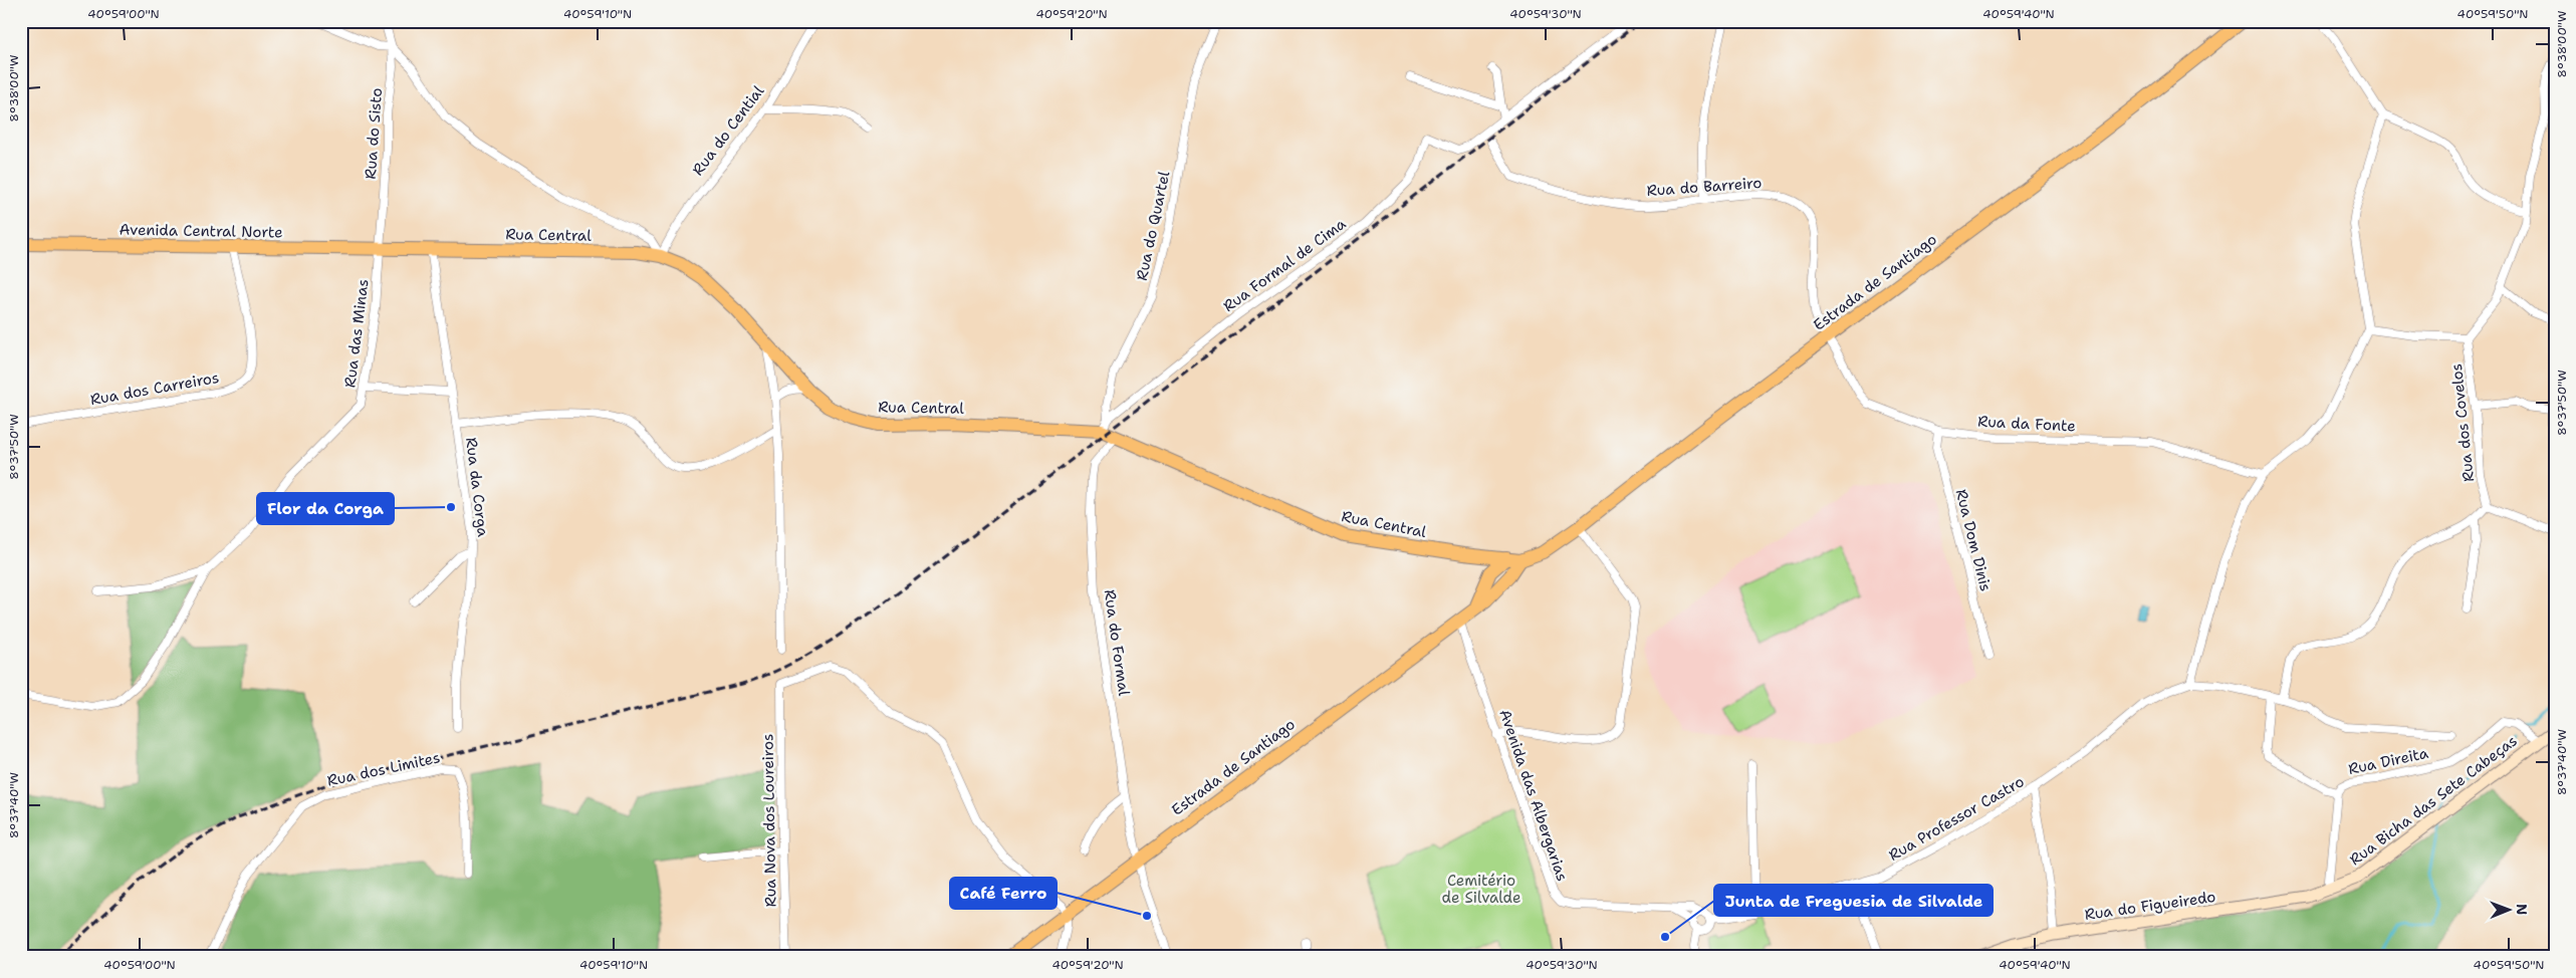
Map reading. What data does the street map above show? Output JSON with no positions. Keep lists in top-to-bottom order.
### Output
{
  "streets": {
    "main road": [
      "Avenida Central Norte",
      "Rua Central",
      "Estrada de Santiago",
      "Rua Bicha das Sete Cabeças",
      "Rua do Figueiredo"
    ],
    "street": [
      "Rua do Cential",
      "Rua do Sisto",
      "Rua do Barreiro",
      "Rua do Quartel",
      "Rua Formal de Cima",
      "Rua das Minas",
      "Rua dos Carreiros",
      "Rua dos Covelos",
      "Rua da Fonte",
      "Rua da Corga",
      "Rua Dom Dinis",
      "Rua do Formal",
      "Rua Direita",
      "Rua dos Limites",
      "Avenida das Albergarias",
      "Rua Professor Castro",
      "Rua Nova dos Loureiros"
    ]
  },
  "crossings": [
    ["Rua do Cential", "Rua Central"],
    ["Rua do Sisto", "Avenida Central Norte"],
    ["Rua do Sisto", "Rua Central"],
    ["Rua do Sisto", "Rua das Minas"],
    ["Rua do Barreiro", "Estrada de Santiago"],
    ["Rua do Barreiro", "Rua da Fonte"],
    ["Rua do Quartel", "Rua Central"],
    ["Rua do Quartel", "Rua Formal de Cima"],
    ["Avenida Central Norte", "Rua Central"],
    ["Avenida Central Norte", "Rua das Minas"],
    ["Avenida Central Norte", "Rua dos Carreiros"],
    ["Rua Central", "Estrada de Santiago"],
    ["Rua Central", "Rua das Minas"],
    ["Rua Central", "Rua da Corga"],
    ["Rua Central", "Rua do Formal"],
    ["Estrada de Santiago", "Rua da Fonte"],
    ["Estrada de Santiago", "Rua do Formal"],
    ["Estrada de Santiago", "Avenida das Albergarias"],
    ["Estrada de Santiago", "Rua Nova dos Loureiros"],
    ["Rua da Fonte", "Rua Dom Dinis"],
    ["Rua Direita", "Rua Bicha das Sete Cabeças"],
    ["Avenida das Albergarias", "Rua Professor Castro"],
    ["Rua Bicha das Sete Cabeças", "Rua do Figueiredo"]
  ],
  "parks": ["Cemitério de Silvalde"],
  "places": ["Flor da Corga", "Café Ferro", "Junta de Freguesia de Silvalde"],
  "north": "right",
  "coordinates": [
    "40°59'00\"N",
    "40°59'10\"N",
    "40°59'20\"N",
    "40°59'30\"N",
    "40°59'40\"N",
    "40°59'50\"N",
    "8°38'00\"W",
    "8°37'50\"W",
    "8°37'40\"W"
  ]
}
